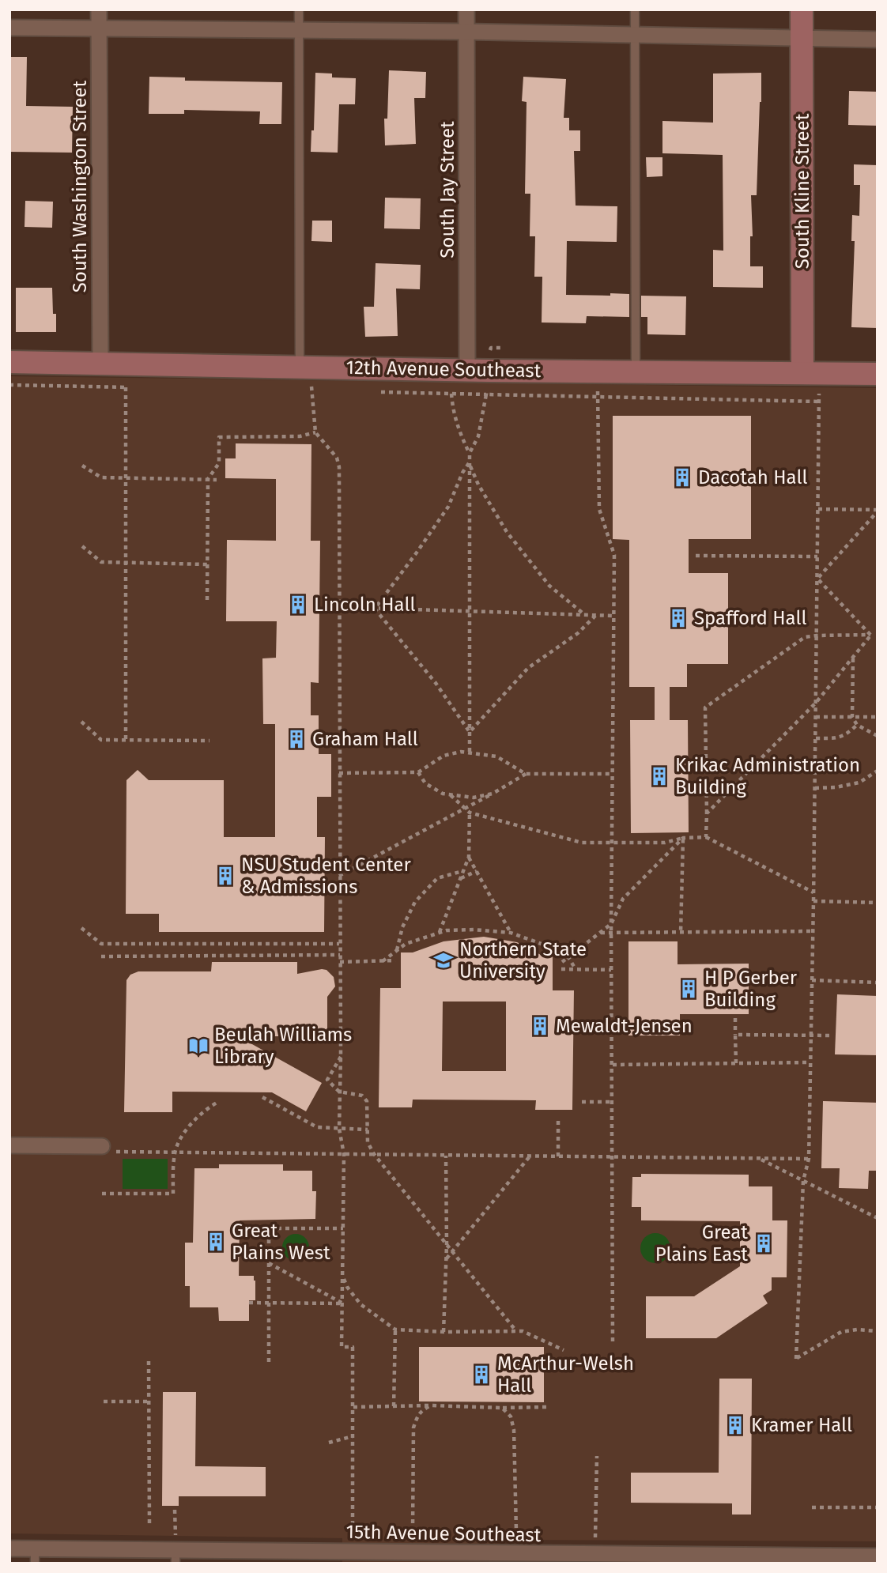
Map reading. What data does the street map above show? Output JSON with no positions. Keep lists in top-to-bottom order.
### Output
{
  "streets": {
    "street": [
      "South Washington Street",
      "South Jay Street",
      "South Kline Street",
      "12th Avenue Southeast",
      "15th Avenue Southeast"
    ]
  },
  "crossings": [
    ["South Washington Street", "12th Avenue Southeast"],
    ["South Jay Street", "12th Avenue Southeast"],
    ["South Kline Street", "12th Avenue Southeast"]
  ],
  "places": {
    "building": [
      "Dacotah Hall",
      "Lincoln Hall",
      "Spafford Hall",
      "Graham Hall",
      "Krikac Administration Building",
      "NSU Student Center & Admissions",
      "H P Gerber Building",
      "Mewaldt-Jensen",
      "Great Plains West",
      "Great Plains East",
      "McArthur-Welsh Hall",
      "Kramer Hall"
    ],
    "school or university": ["Northern State University"],
    "library": ["Beulah Williams Library"]
  }
}
